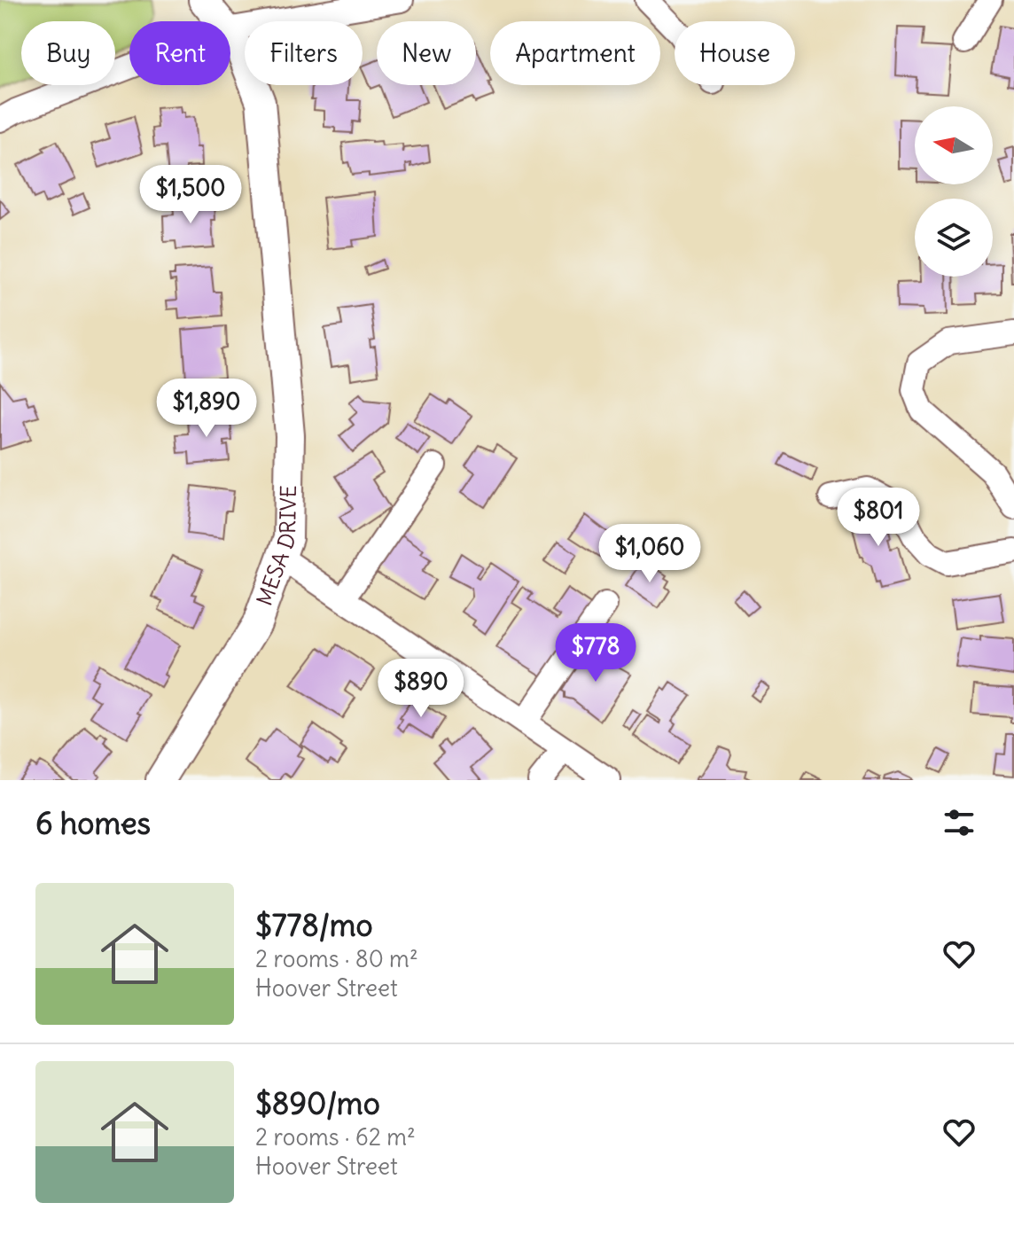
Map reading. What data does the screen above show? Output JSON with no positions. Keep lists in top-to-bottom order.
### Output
{
  "streets": {
    "main road": ["MESA DRIVE"]
  },
  "north": "left",
  "page": {
    "chip": [
      "Buy",
      "Rent",
      "Filters",
      "New",
      "Apartment",
      "House"
    ],
    "price": [
      "$1,500",
      "$1,890",
      "$801",
      "$1,060",
      "$778",
      "$890"
    ],
    "heading": "6 homes",
    "list": [
      {
        "name": "$778/mo",
        "note": "2 rooms · 80 m² · Hoover Street"
      },
      {
        "name": "$890/mo",
        "note": "2 rooms · 62 m² · Hoover Street"
      }
    ]
  }
}
